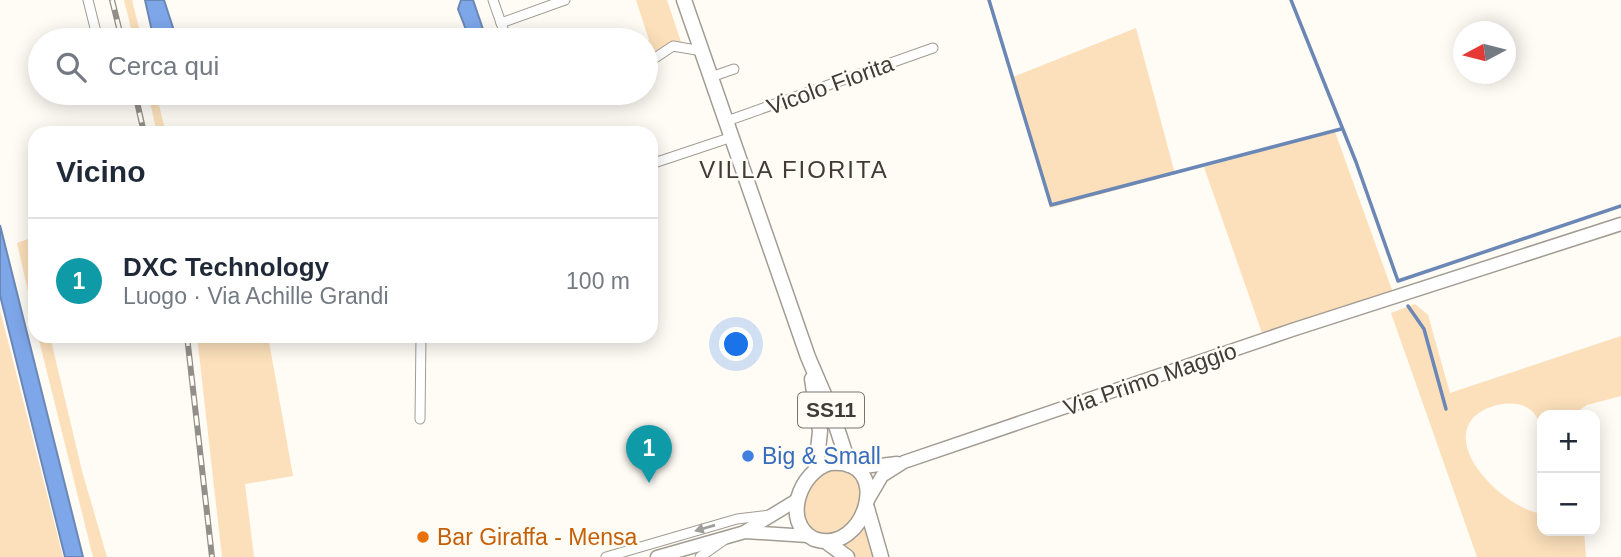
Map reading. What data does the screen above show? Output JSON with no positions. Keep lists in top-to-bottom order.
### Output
{
  "streets": {
    "main road": ["Via Primo Maggio", "SS11"],
    "street": ["Vicolo Fiorita"]
  },
  "crossings": [
    ["Vicolo Fiorita", "SS11"],
    ["Via Primo Maggio", "SS11"]
  ],
  "districts": ["VILLA FIORITA"],
  "places": ["Big & Small", "Bar Giraffa - Mensa"],
  "north": "left",
  "page": {
    "search": "Cerca qui",
    "heading": "Vicino",
    "list": [
      {
        "mark": "1",
        "name": "DXC Technology",
        "note": "Luogo · Via Achille Grandi",
        "value": "100 m"
      }
    ],
    "map_buttons": ["+", "−"],
    "pins": "1"
  }
}
